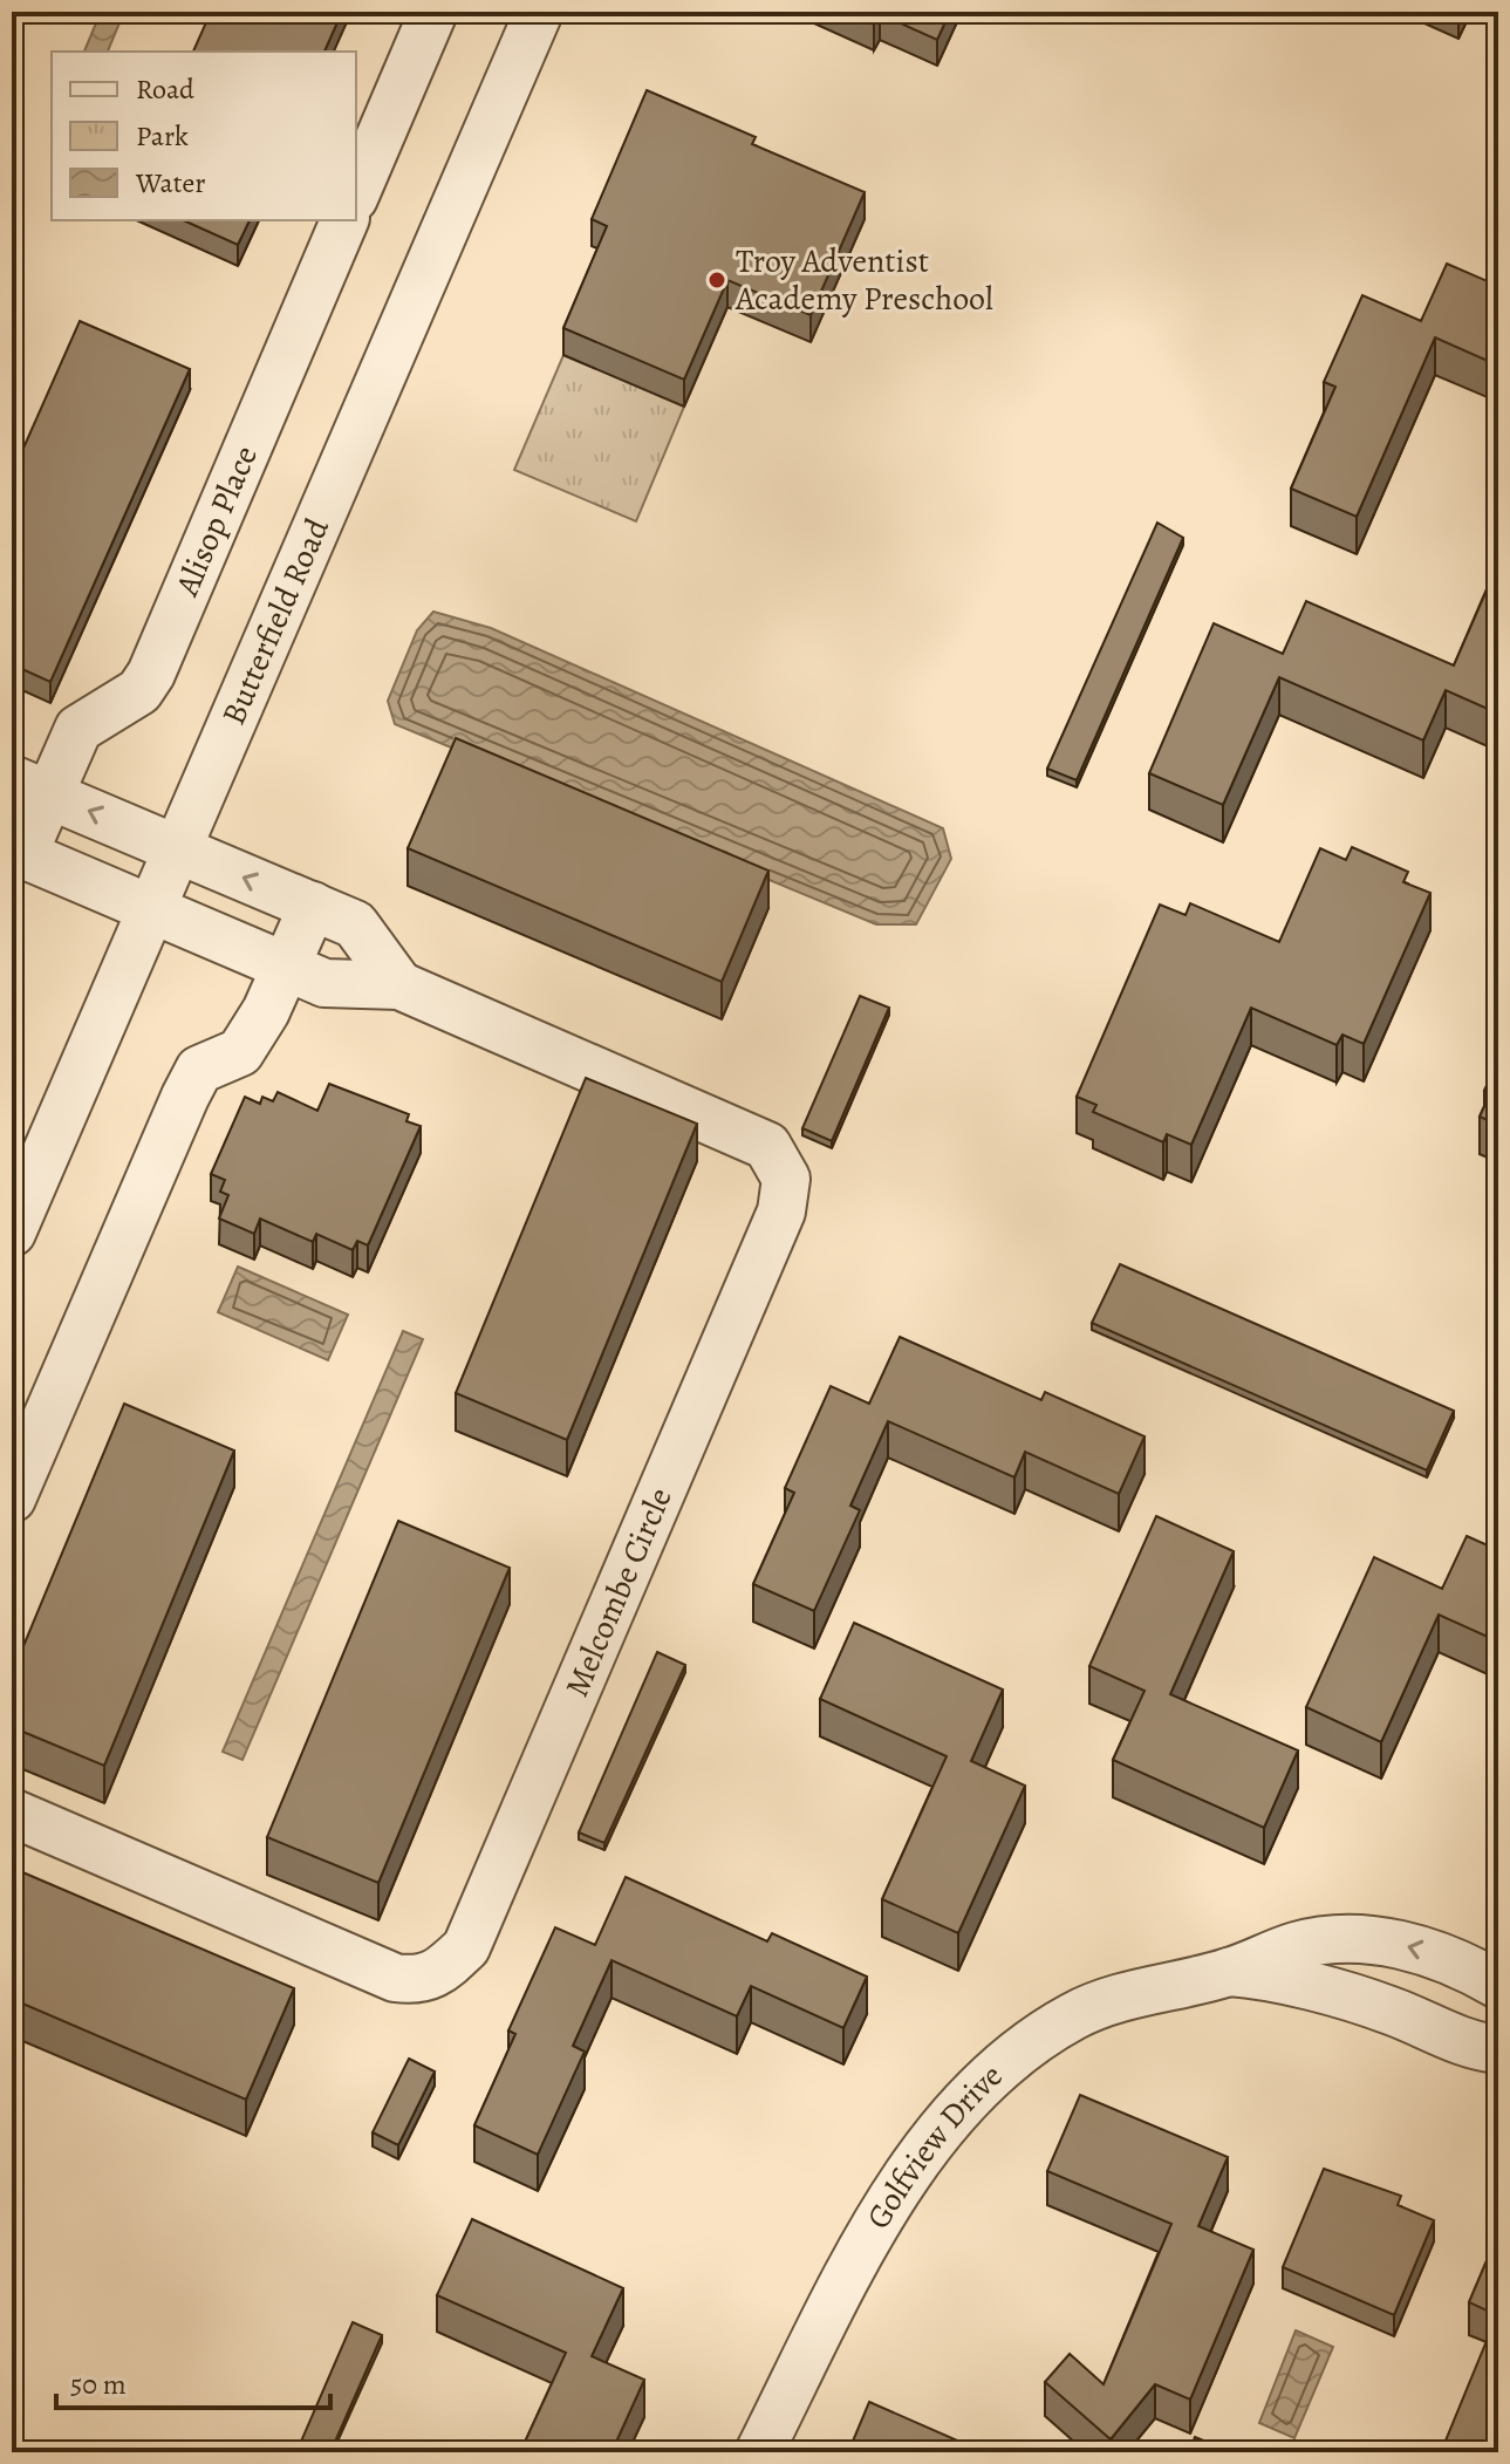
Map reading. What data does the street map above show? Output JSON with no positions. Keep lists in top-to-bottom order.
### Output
{
  "streets": {
    "street": [
      "Alisop Place",
      "Butterfield Road",
      "Melcombe Circle",
      "Golfview Drive"
    ]
  },
  "crossings": [
    ["Alisop Place", "Butterfield Road"],
    ["Alisop Place", "Melcombe Circle"],
    ["Butterfield Road", "Melcombe Circle"]
  ],
  "places": ["Troy Adventist Academy Preschool"],
  "legend": ["Road", "Park", "Water"],
  "scale_bar": "50 m"
}
